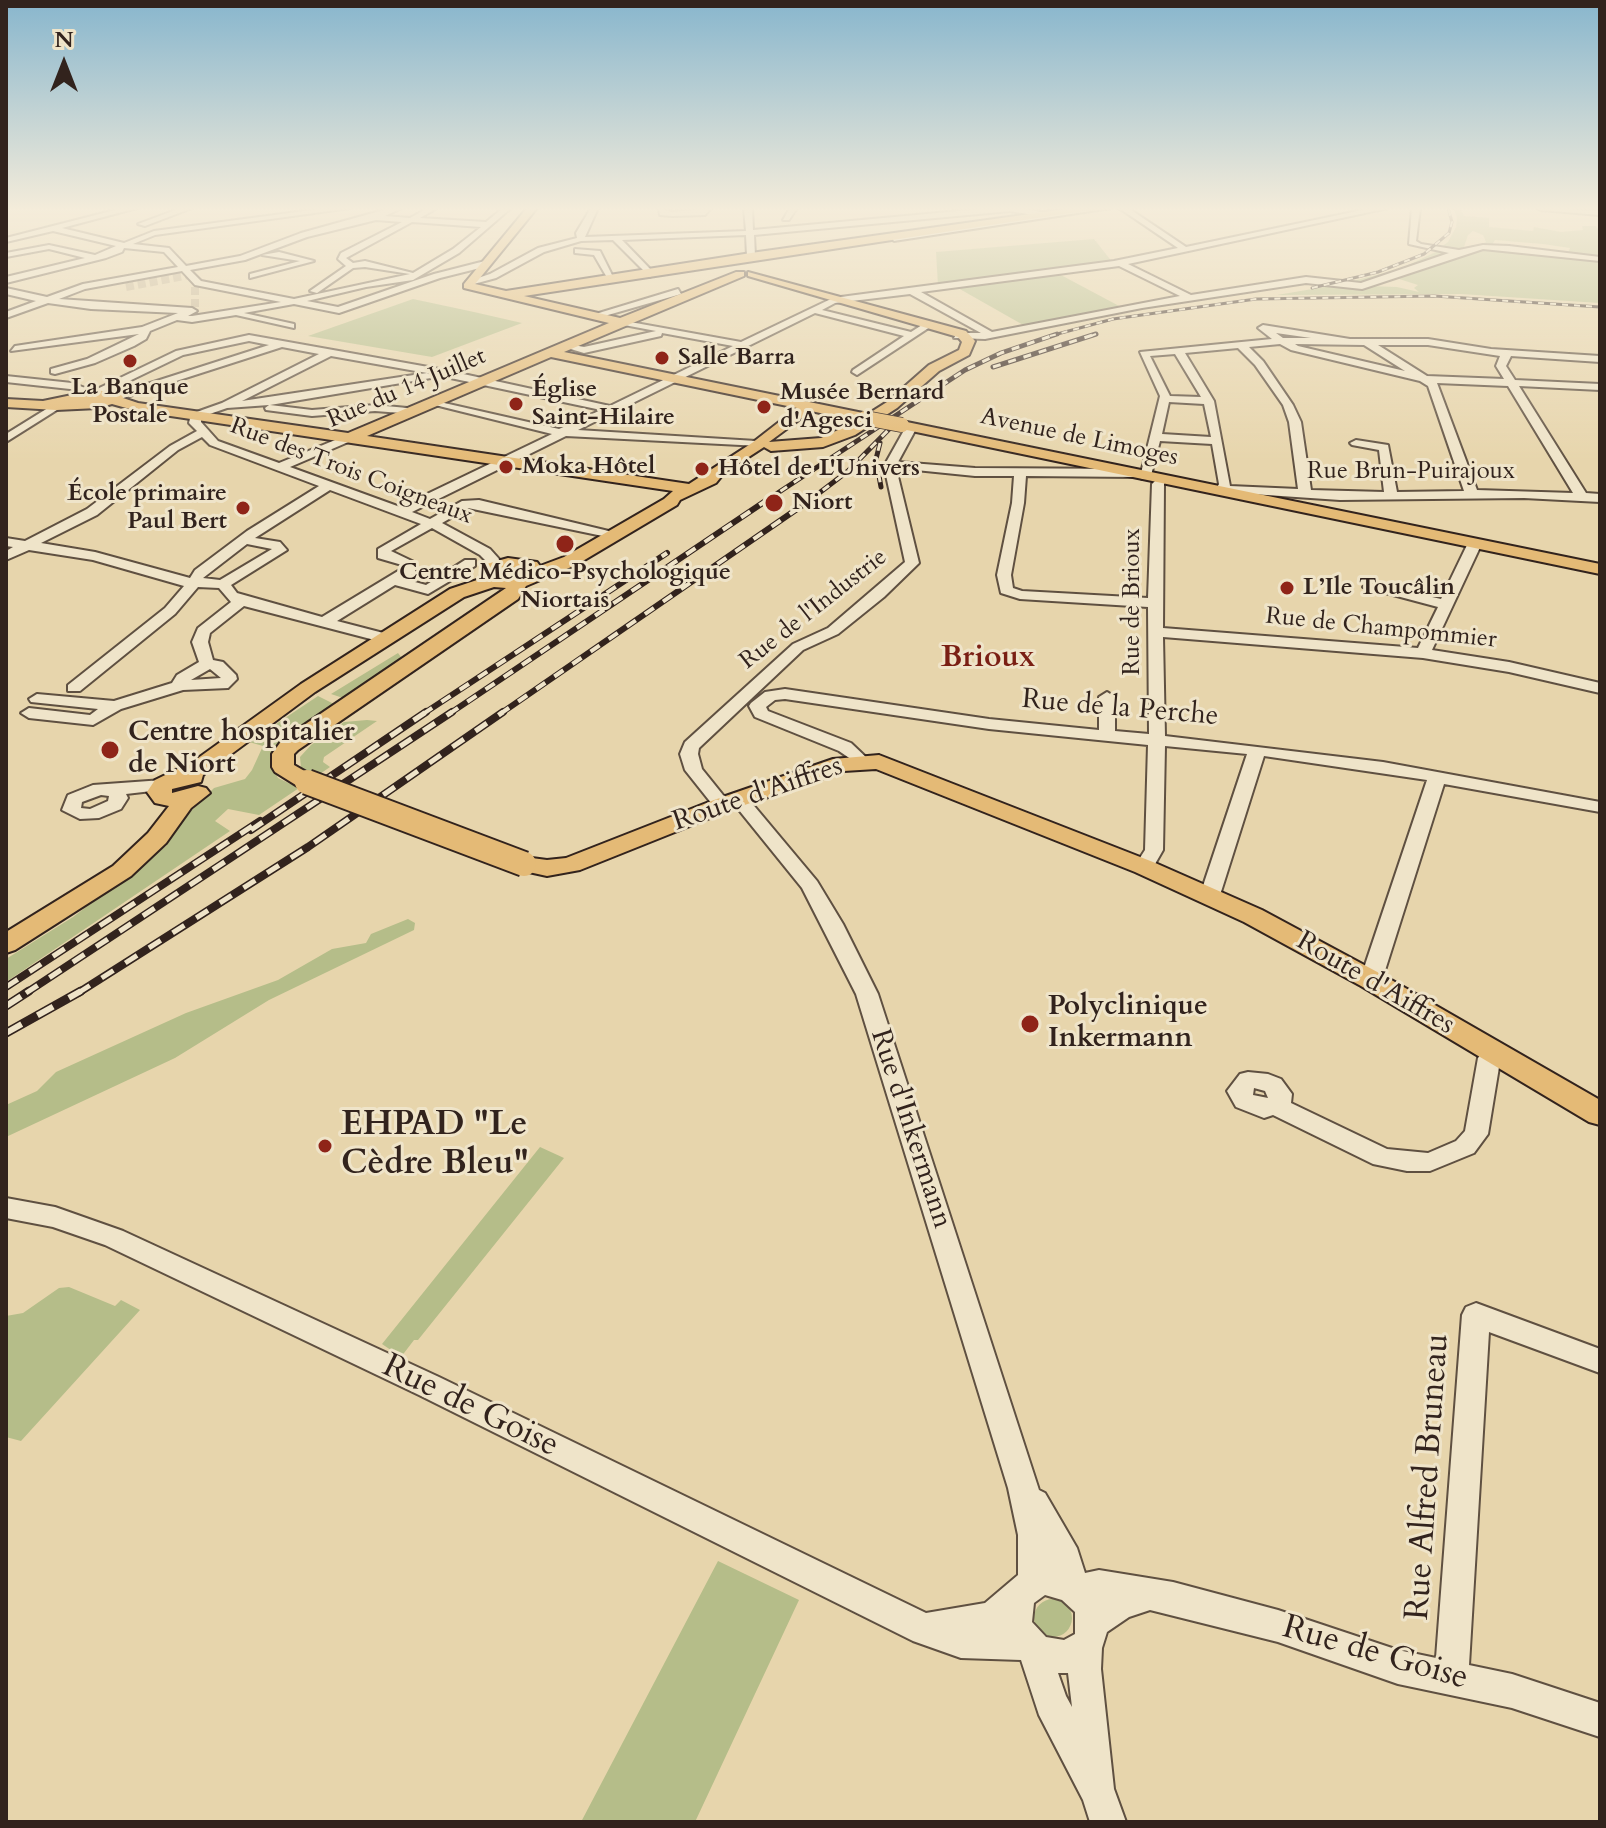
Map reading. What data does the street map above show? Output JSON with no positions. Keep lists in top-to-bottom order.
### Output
{
  "streets": {
    "main road": ["Rue du 14 Juillet", "Avenue de Limoges", "Route d'Aiffres"],
    "street": [
      "Rue des Trois Coigneaux",
      "Rue Brun-Puirajoux",
      "Rue de Brioux",
      "Rue de l'Industrie",
      "Rue de Champommier",
      "Rue de la Perche",
      "Rue d'Inkermann",
      "Rue de Goise",
      "Rue Alfred Bruneau"
    ]
  },
  "crossings": [
    ["Rue du 14 Juillet", "Avenue de Limoges"],
    ["Rue du 14 Juillet", "Rue des Trois Coigneaux"],
    ["Avenue de Limoges", "Rue Brun-Puirajoux"],
    ["Avenue de Limoges", "Rue de Brioux"],
    ["Avenue de Limoges", "Rue de l'Industrie"],
    ["Rue des Trois Coigneaux", "Route d'Aiffres"],
    ["Rue de Brioux", "Rue de Champommier"],
    ["Rue de Brioux", "Rue de la Perche"],
    ["Rue de Brioux", "Route d'Aiffres"],
    ["Rue de l'Industrie", "Route d'Aiffres"],
    ["Rue de l'Industrie", "Rue d'Inkermann"],
    ["Rue de la Perche", "Route d'Aiffres"],
    ["Route d'Aiffres", "Rue d'Inkermann"],
    ["Rue d'Inkermann", "Rue de Goise"],
    ["Rue de Goise", "Rue Alfred Bruneau"]
  ],
  "districts": ["Brioux"],
  "places": [
    "Salle Barra",
    "La Banque Postale",
    "Église Saint-Hilaire",
    "Musée Bernard d'Agesci",
    "Moka Hôtel",
    "Hôtel de L'Univers",
    "Niort",
    "École primaire Paul Bert",
    "Centre Médico-Psychologique Niortais",
    "L’Ile Toucâlin",
    "Centre hospitalier de Niort",
    "Polyclinique Inkermann",
    "EHPAD \"Le Cèdre Bleu\""
  ],
  "north": "top"
}
